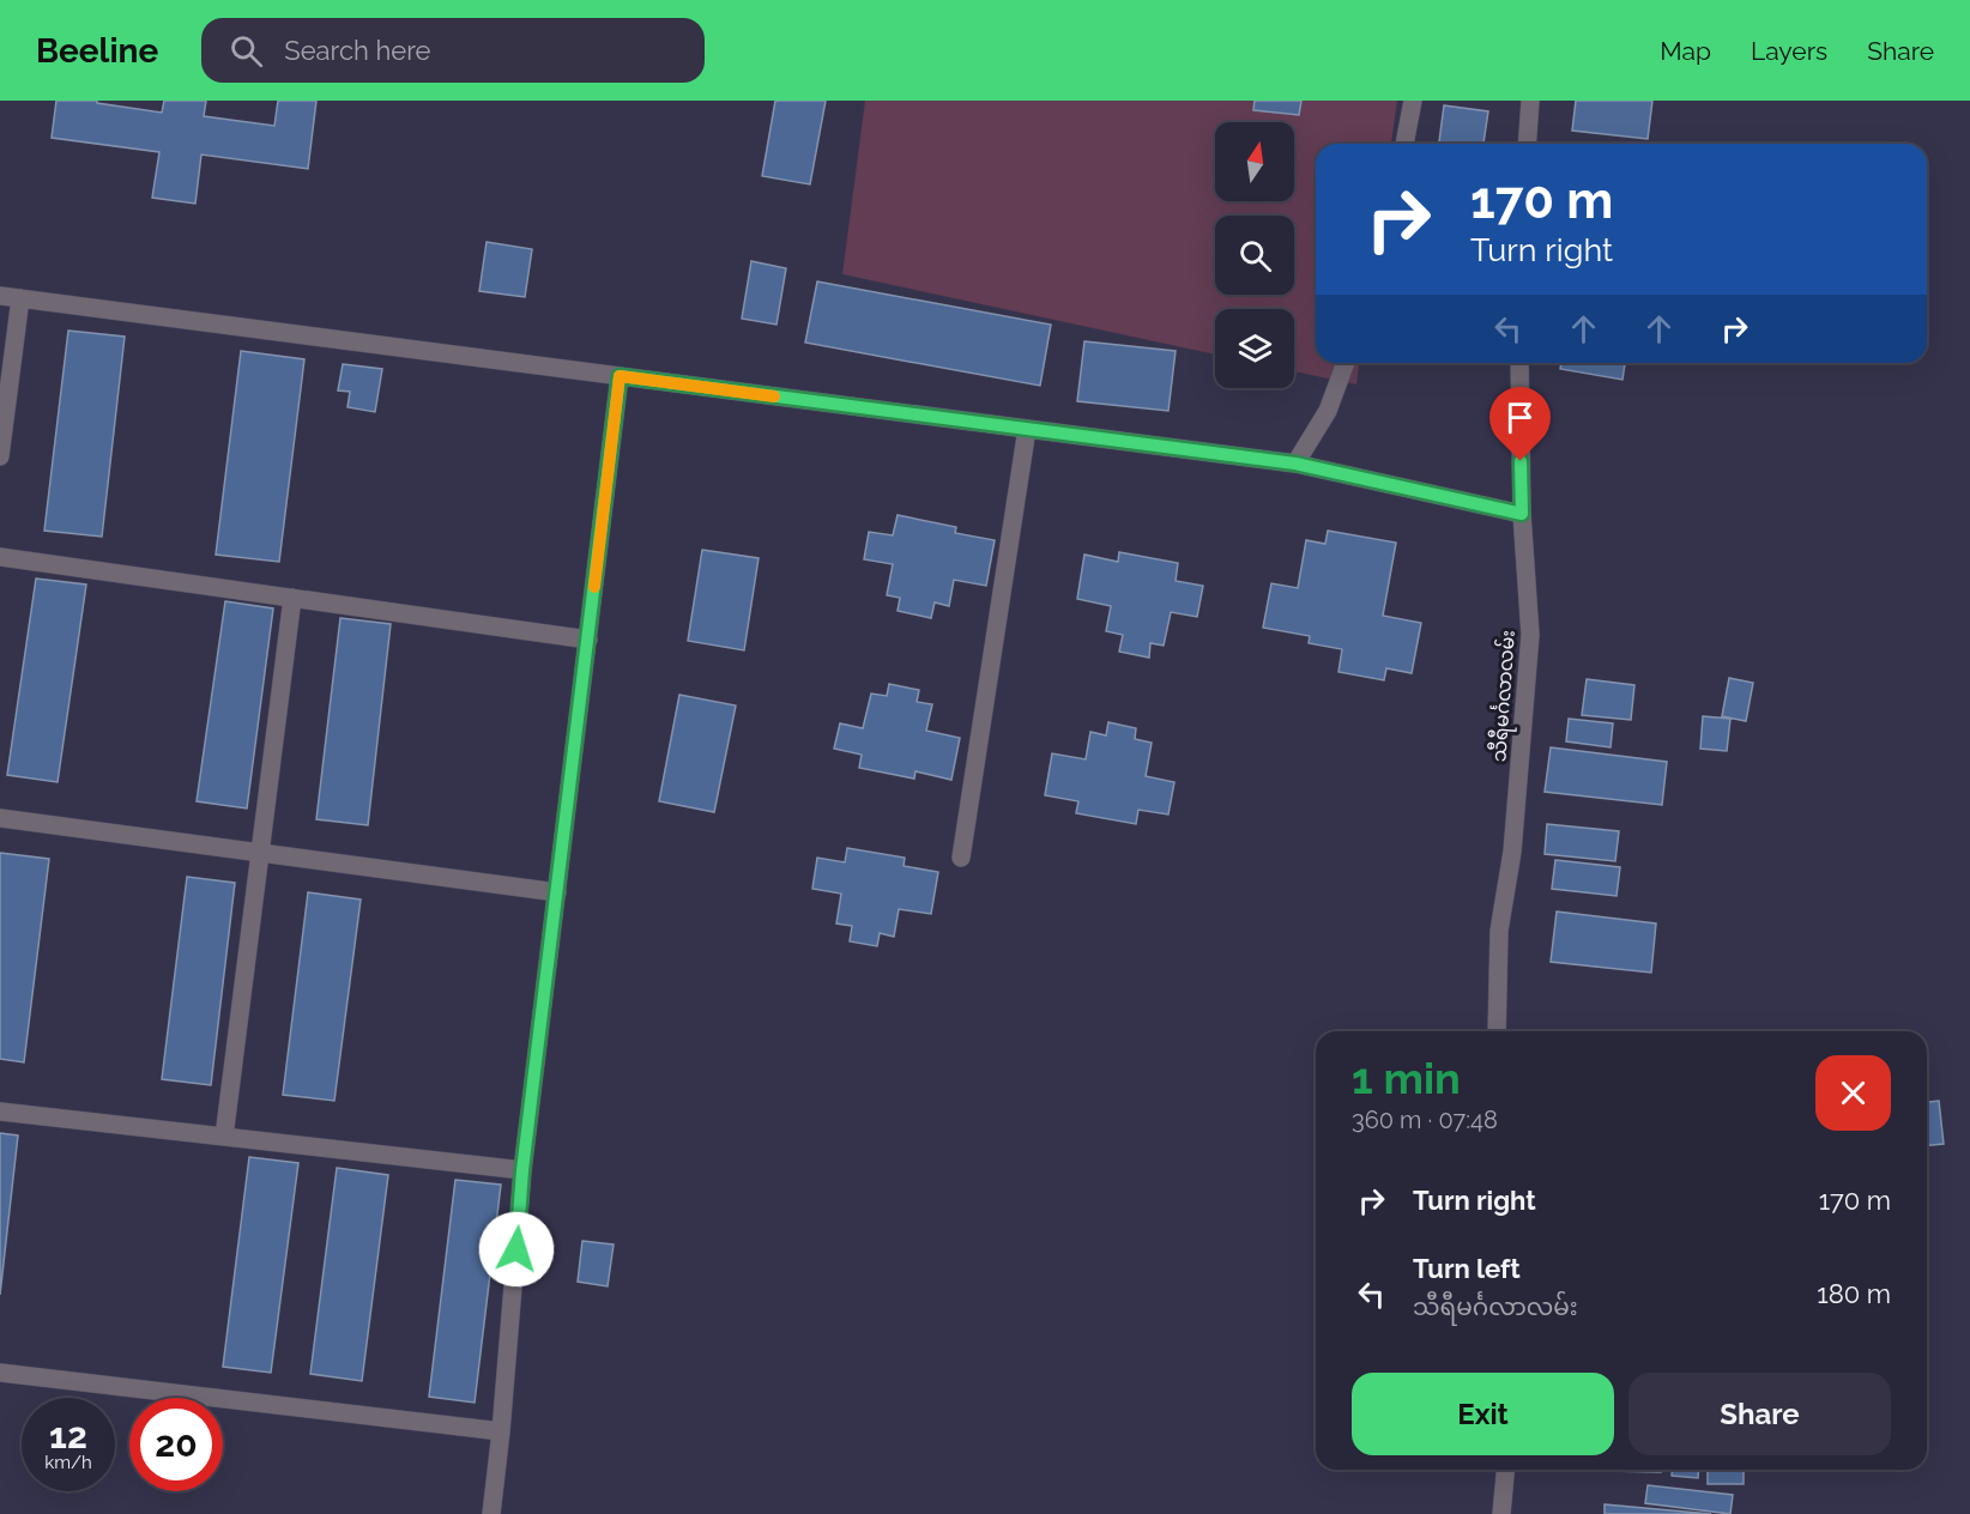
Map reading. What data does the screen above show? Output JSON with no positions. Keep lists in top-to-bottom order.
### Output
{
  "streets": {
    "street": ["သီရီမင်္ဂလာလမ်း"]
  },
  "north": "top",
  "page": {
    "header": "Beeline",
    "search": "Search here",
    "nav": ["Map", "Layers", "Share"],
    "turn": ["170 m", "Turn right"],
    "heading": ["1 min", "360 m · 07:48"],
    "list": [
      {
        "name": "Turn right",
        "value": "170 m"
      },
      {
        "name": "Turn left",
        "note": "သီရီမင်္ဂလာလမ်း",
        "value": "180 m"
      }
    ],
    "buttons": ["Exit", "Share"],
    "speed": "12 km/h",
    "limit": "20"
  }
}
